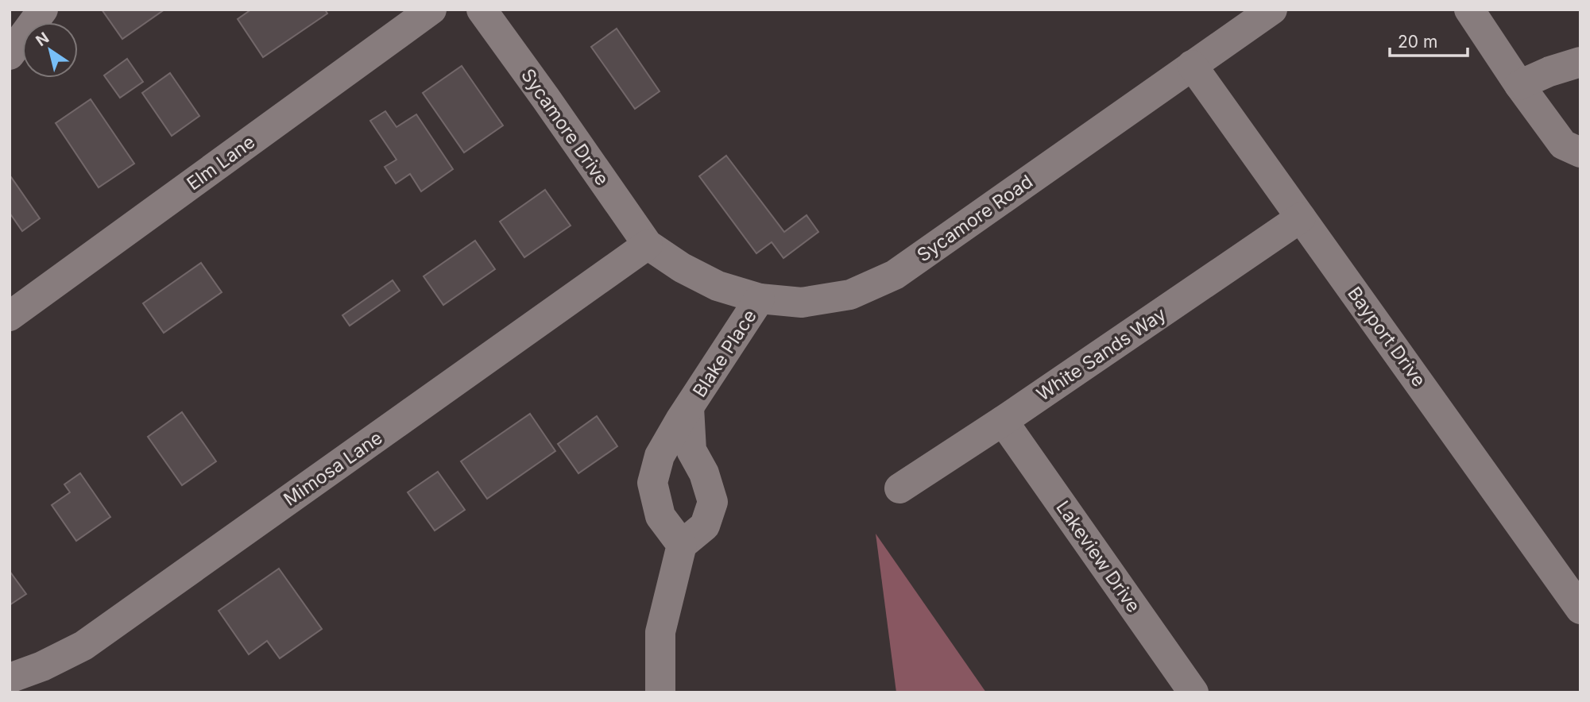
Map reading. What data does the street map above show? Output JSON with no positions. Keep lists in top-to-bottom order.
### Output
{
  "streets": {
    "street": [
      "Sycamore Drive",
      "Elm Lane",
      "Sycamore Road",
      "Bayport Drive",
      "Blake Place",
      "White Sands Way",
      "Mimosa Lane",
      "Lakeview Drive"
    ]
  },
  "crossings": [
    ["Sycamore Drive", "Sycamore Road"],
    ["Sycamore Drive", "Mimosa Lane"],
    ["Sycamore Road", "Bayport Drive"],
    ["Sycamore Road", "Blake Place"],
    ["Sycamore Road", "Mimosa Lane"],
    ["Bayport Drive", "White Sands Way"],
    ["White Sands Way", "Lakeview Drive"]
  ],
  "scale_bar": "20 m",
  "north": "top left"
}
